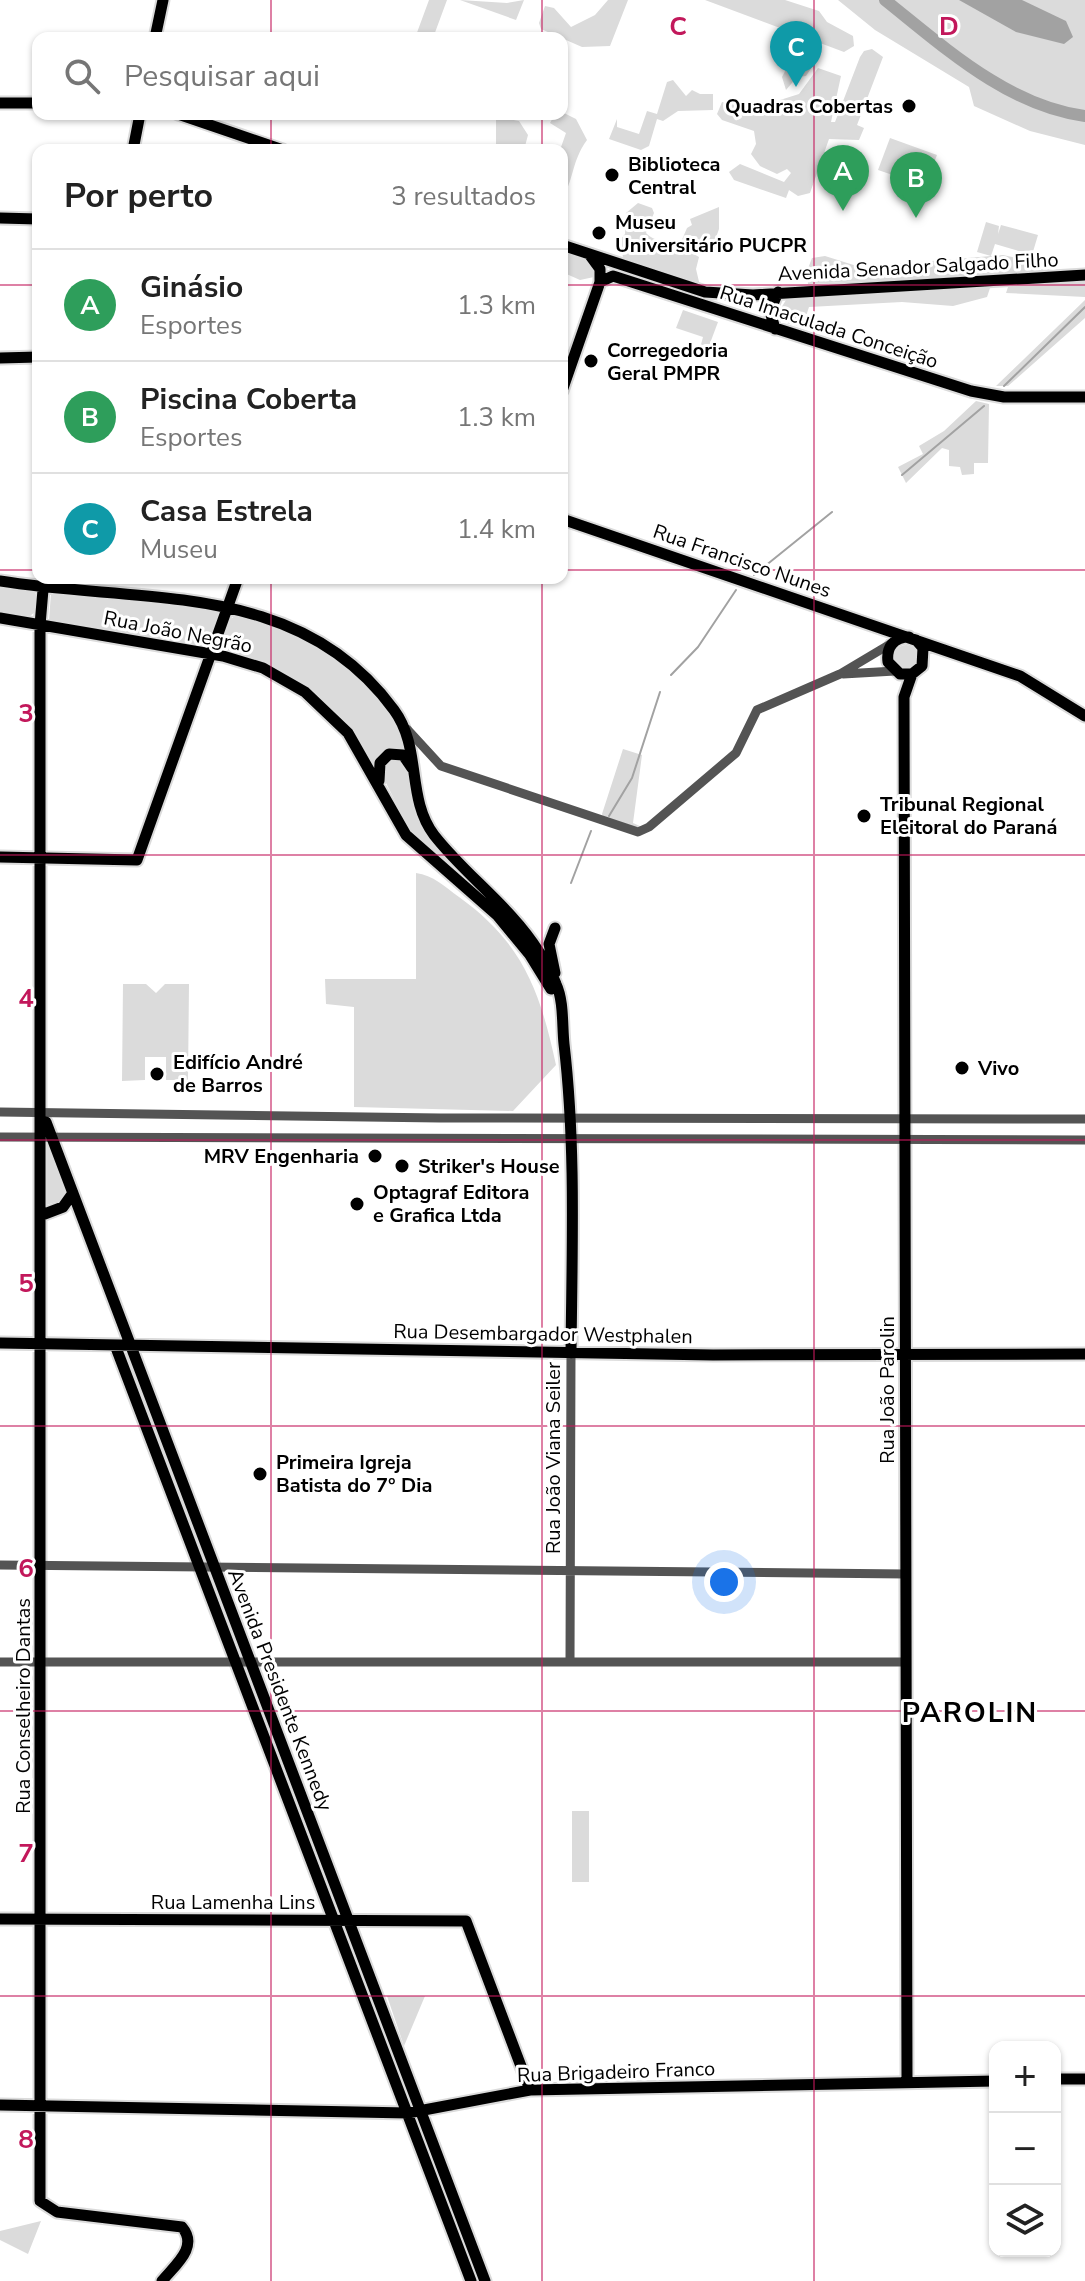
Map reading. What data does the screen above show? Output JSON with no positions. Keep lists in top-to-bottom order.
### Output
{
  "streets": {
    "main road": [
      "Avenida Senador Salgado Filho",
      "Rua Imaculada Conceição",
      "Rua Francisco Nunes",
      "Rua João Negrão",
      "Rua Desembargador Westphalen",
      "Rua João Parolin",
      "Rua João Viana Seiler",
      "Avenida Presidente Kennedy",
      "Rua Conselheiro Dantas",
      "Rua Lamenha Lins",
      "Rua Brigadeiro Franco"
    ]
  },
  "crossings": [
    ["Avenida Senador Salgado Filho", "Rua Imaculada Conceição"],
    ["Rua Francisco Nunes", "Rua João Parolin"],
    ["Rua João Negrão", "Rua João Viana Seiler"],
    ["Rua João Negrão", "Rua Conselheiro Dantas"],
    ["Rua Desembargador Westphalen", "Rua João Parolin"],
    ["Rua Desembargador Westphalen", "Rua João Viana Seiler"],
    ["Rua Desembargador Westphalen", "Avenida Presidente Kennedy"],
    ["Rua Desembargador Westphalen", "Rua Conselheiro Dantas"],
    ["Rua João Parolin", "Rua Brigadeiro Franco"],
    ["Avenida Presidente Kennedy", "Rua Conselheiro Dantas"],
    ["Avenida Presidente Kennedy", "Rua Lamenha Lins"],
    ["Avenida Presidente Kennedy", "Rua Brigadeiro Franco"],
    ["Rua Conselheiro Dantas", "Rua Lamenha Lins"],
    ["Rua Conselheiro Dantas", "Rua Brigadeiro Franco"],
    ["Rua Lamenha Lins", "Rua Brigadeiro Franco"]
  ],
  "districts": ["PAROLIN"],
  "places": [
    "Quadras Cobertas",
    "Biblioteca Central",
    "Museu Universitário PUCPR",
    "Corregedoria Geral PMPR",
    "Tribunal Regional Eleitoral do Paraná",
    "Vivo",
    "Edifício André de Barros",
    "MRV Engenharia",
    "Striker's House",
    "Optagraf Editora e Grafica Ltda",
    "Primeira Igreja Batista do 7° Dia"
  ],
  "page": {
    "pins": ["C", "A", "B"],
    "search": "Pesquisar aqui",
    "heading": ["Por perto", "3 resultados"],
    "list": [
      {
        "mark": "A",
        "name": "Ginásio",
        "note": "Esportes",
        "value": "1.3 km"
      },
      {
        "mark": "B",
        "name": "Piscina Coberta",
        "note": "Esportes",
        "value": "1.3 km"
      },
      {
        "mark": "C",
        "name": "Casa Estrela",
        "note": "Museu",
        "value": "1.4 km"
      }
    ],
    "map_buttons": ["+", "−"]
  },
  "grid": {
    "columns": ["C", "D"],
    "rows": [
      "3",
      "4",
      "5",
      "6",
      "7",
      "8"
    ]
  }
}
